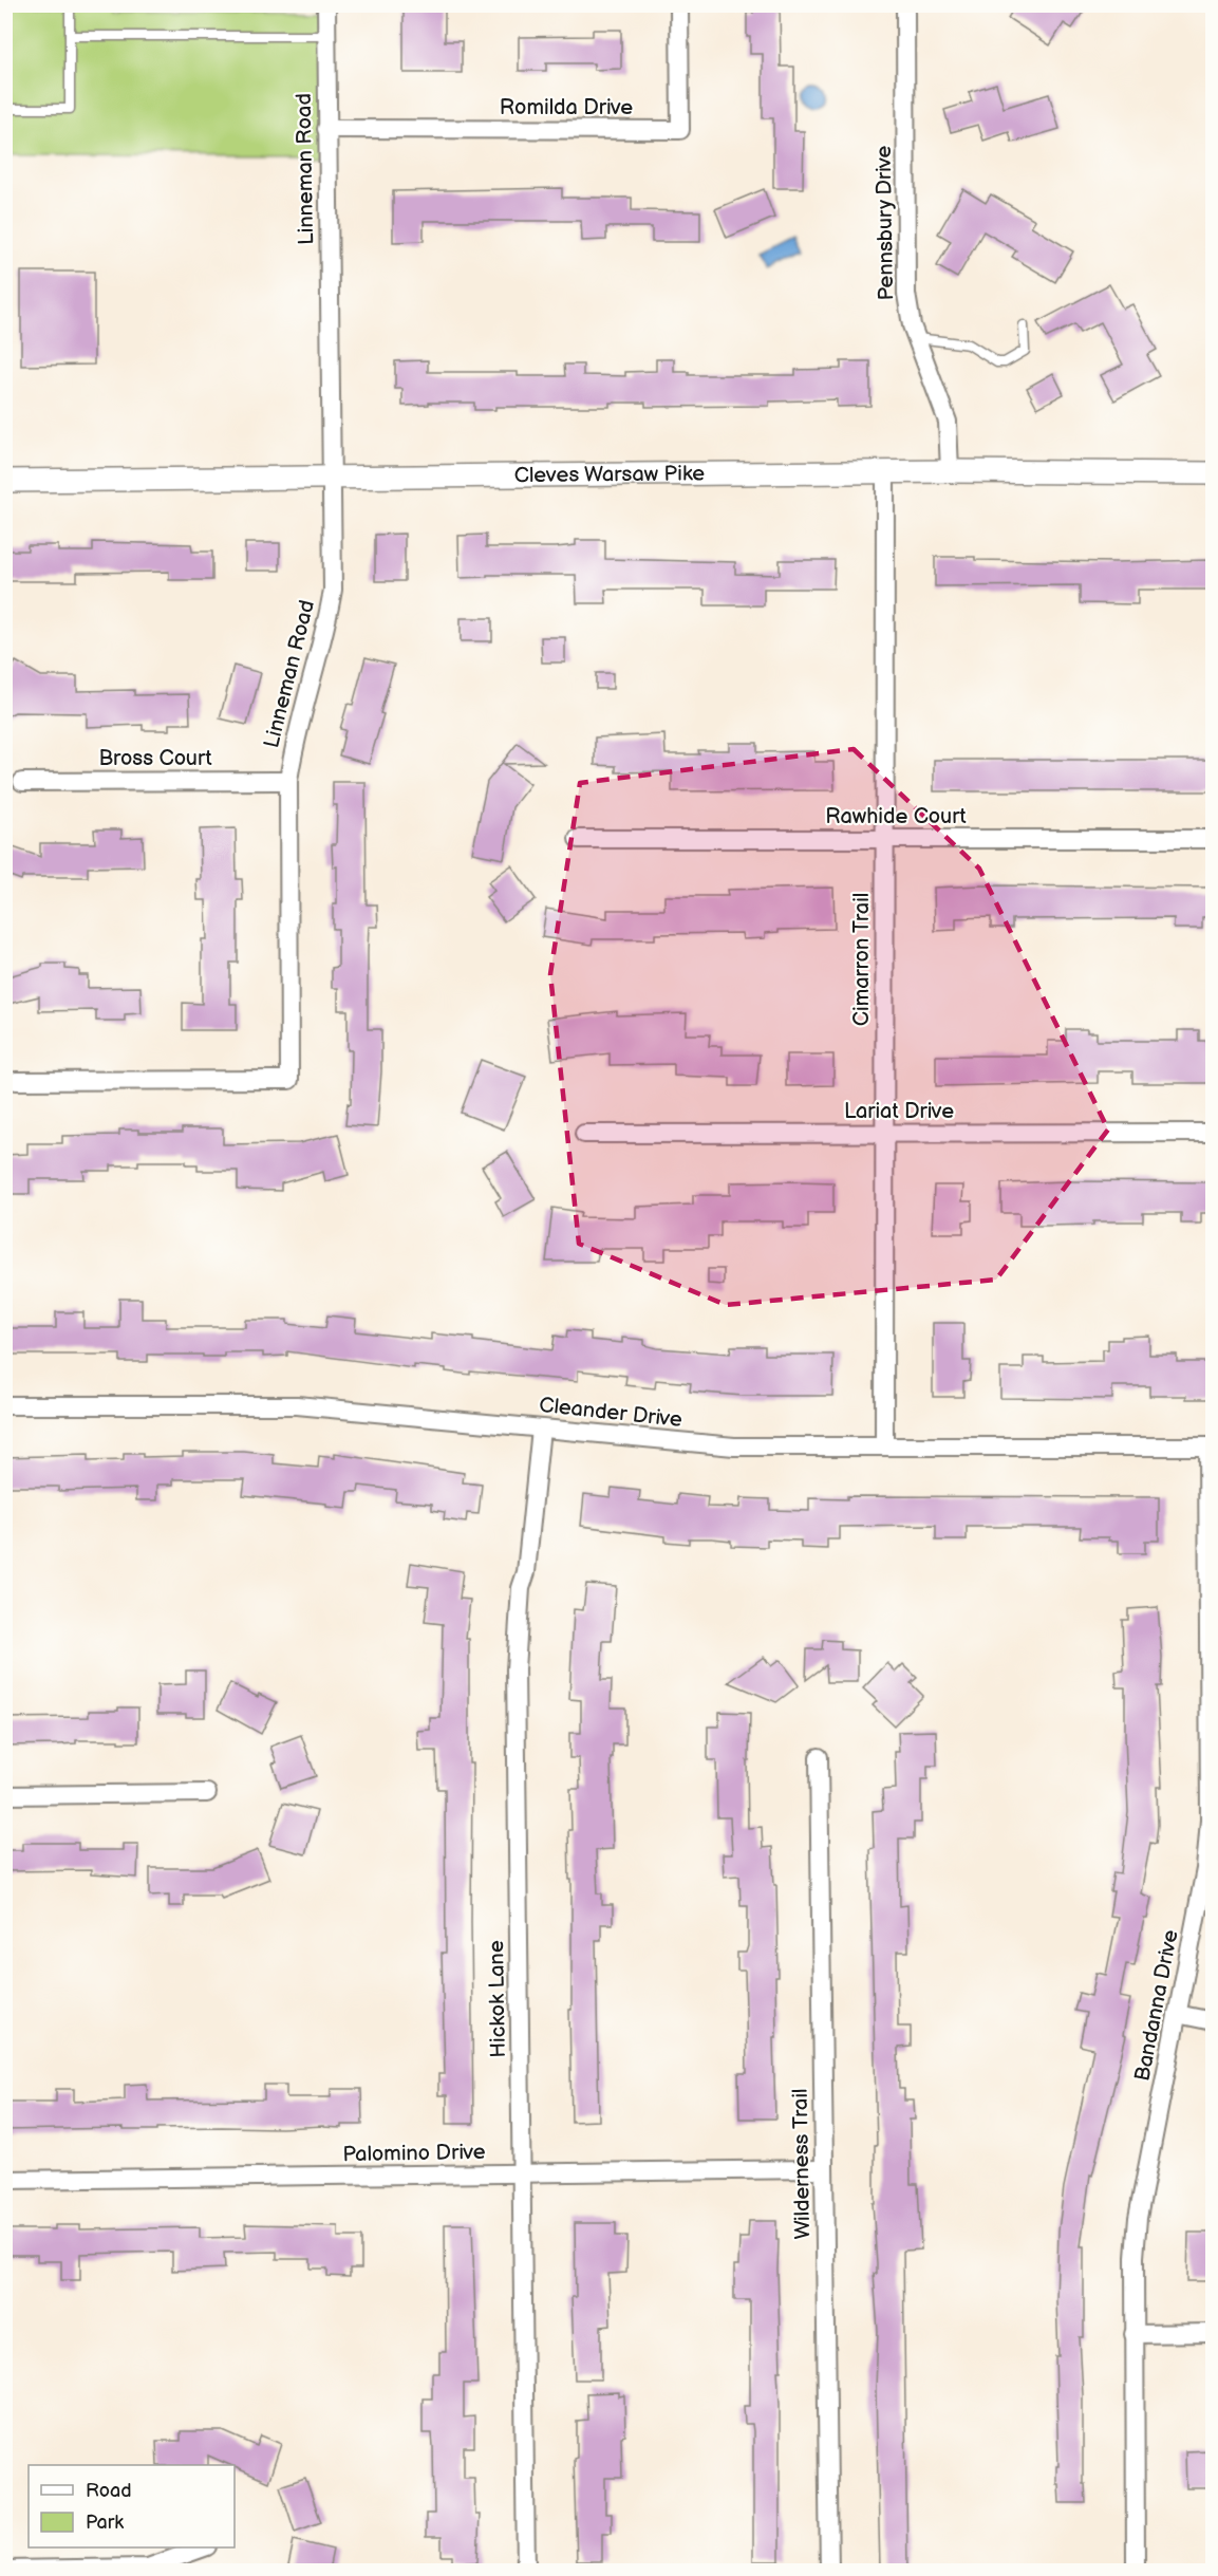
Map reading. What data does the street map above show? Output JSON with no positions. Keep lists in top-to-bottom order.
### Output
{
  "streets": {
    "street": [
      "Romilda Drive",
      "Linneman Road",
      "Pennsbury Drive",
      "Cleves Warsaw Pike",
      "Bross Court",
      "Rawhide Court",
      "Cimarron Trail",
      "Lariat Drive",
      "Cleander Drive",
      "Hickok Lane",
      "Bandanna Drive",
      "Palomino Drive",
      "Wilderness Trail"
    ]
  },
  "crossings": [
    ["Romilda Drive", "Linneman Road"],
    ["Linneman Road", "Cleves Warsaw Pike"],
    ["Linneman Road", "Bross Court"],
    ["Pennsbury Drive", "Cleves Warsaw Pike"],
    ["Cleves Warsaw Pike", "Cimarron Trail"],
    ["Rawhide Court", "Cimarron Trail"],
    ["Cimarron Trail", "Lariat Drive"],
    ["Cimarron Trail", "Cleander Drive"],
    ["Cleander Drive", "Hickok Lane"],
    ["Cleander Drive", "Bandanna Drive"],
    ["Hickok Lane", "Palomino Drive"],
    ["Palomino Drive", "Wilderness Trail"]
  ],
  "legend": ["Road", "Park"]
}
